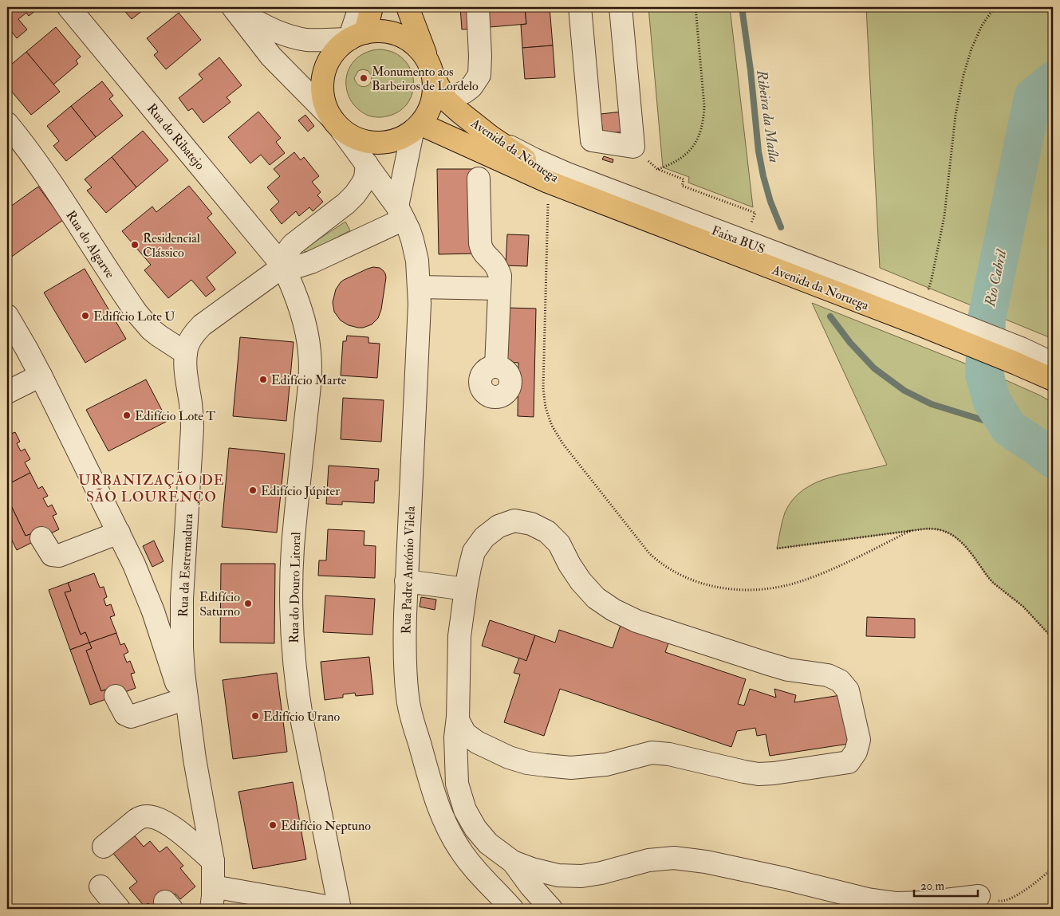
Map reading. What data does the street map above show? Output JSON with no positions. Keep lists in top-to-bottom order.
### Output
{
  "streets": {
    "main road": ["Avenida da Noruega"],
    "street": [
      "Rua do Ribatejo",
      "Faixa BUS",
      "Rua do Algarve",
      "Rua da Estremadura",
      "Rua Padre António Vilela",
      "Rua do Douro Litoral"
    ]
  },
  "crossings": [
    ["Rua do Ribatejo", "Rua da Estremadura"],
    ["Rua do Ribatejo", "Rua do Douro Litoral"],
    ["Avenida da Noruega", "Faixa BUS"],
    ["Avenida da Noruega", "Rua Padre António Vilela"],
    ["Rua do Algarve", "Rua da Estremadura"],
    ["Rua da Estremadura", "Rua do Douro Litoral"]
  ],
  "districts": ["URBANIZAÇÃO DE SÃO LOURENÇO"],
  "water": ["Ribeira da Maíla", "Rio Cabril"],
  "places": [
    "Monumento aos Barbeiros de Lordelo",
    "Residencial Clássico",
    "Edifício Lote U",
    "Edifício Marte",
    "Edifício Lote T",
    "Edifício Júpiter",
    "Edifício Saturno",
    "Edifício Urano",
    "Edifício Neptuno"
  ],
  "scale_bar": "20 m"
}
